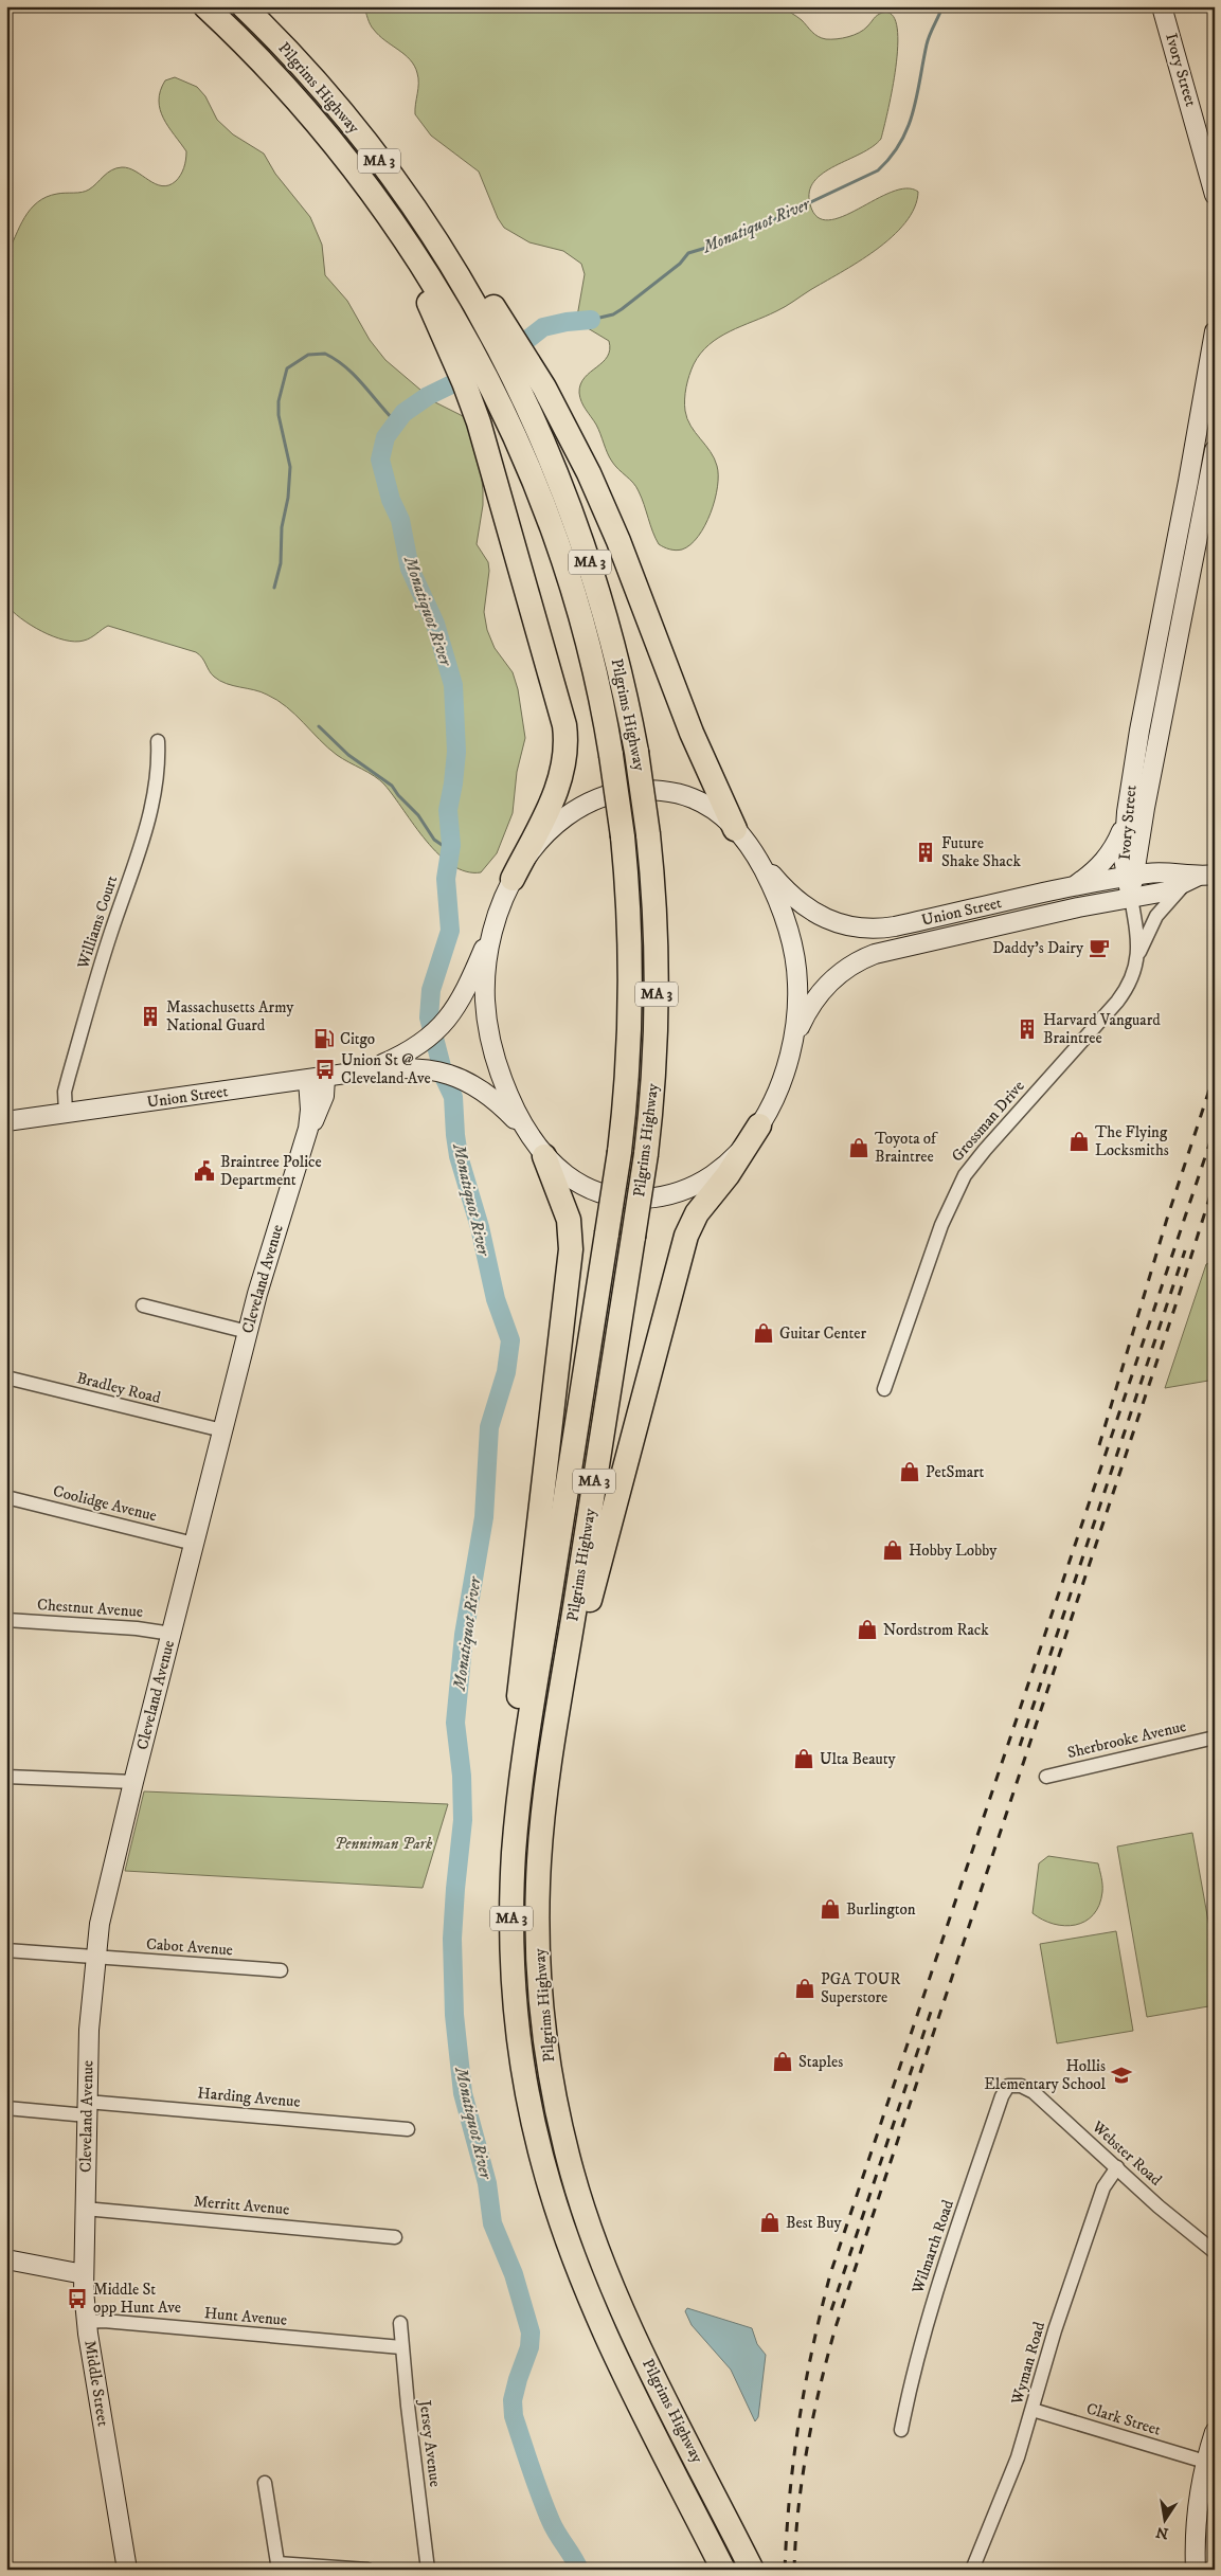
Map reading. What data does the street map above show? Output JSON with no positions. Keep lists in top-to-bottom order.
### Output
{
  "streets": {
    "highway": ["Pilgrims Highway", "MA 3"],
    "street": [
      "Ivory Street",
      "Union Street",
      "Williams Court",
      "Grossman Drive",
      "Cleveland Avenue",
      "Bradley Road",
      "Coolidge Avenue",
      "Chestnut Avenue",
      "Sherbrooke Avenue",
      "Cabot Avenue",
      "Harding Avenue",
      "Webster Road",
      "Merritt Avenue",
      "Wilmarth Road",
      "Hunt Avenue",
      "Wyman Road",
      "Middle Street",
      "Clark Street",
      "Jersey Avenue"
    ]
  },
  "crossings": [
    ["Ivory Street", "Union Street"],
    ["Ivory Street", "Grossman Drive"],
    ["Union Street", "Williams Court"],
    ["Union Street", "Grossman Drive"],
    ["Union Street", "Cleveland Avenue"],
    ["Cleveland Avenue", "Bradley Road"],
    ["Cleveland Avenue", "Coolidge Avenue"],
    ["Cleveland Avenue", "Chestnut Avenue"],
    ["Cleveland Avenue", "Cabot Avenue"],
    ["Cleveland Avenue", "Harding Avenue"],
    ["Cleveland Avenue", "Merritt Avenue"],
    ["Cleveland Avenue", "Middle Street"],
    ["Webster Road", "Wilmarth Road"],
    ["Webster Road", "Wyman Road"],
    ["Hunt Avenue", "Middle Street"],
    ["Hunt Avenue", "Jersey Avenue"],
    ["Wyman Road", "Clark Street"]
  ],
  "water": ["Monatiquot River"],
  "parks": ["Penniman Park"],
  "places": {
    "building": ["Future Shake Shack", "Massachusetts Army National Guard", "Harvard Vanguard Braintree"],
    "cafe": ["Daddy's Dairy"],
    "fuel station": ["Citgo"],
    "bus stop": ["Union St @ Cleveland Ave", "Middle St opp Hunt Ave"],
    "shop": [
      "The Flying Locksmiths",
      "Toyota of Braintree",
      "Guitar Center",
      "PetSmart",
      "Hobby Lobby",
      "Nordstrom Rack",
      "Ulta Beauty",
      "Burlington",
      "PGA TOUR Superstore",
      "Staples",
      "Best Buy"
    ],
    "public building": ["Braintree Police Department"],
    "school or university": ["Hollis Elementary School"]
  },
  "north": "bottom"
}
